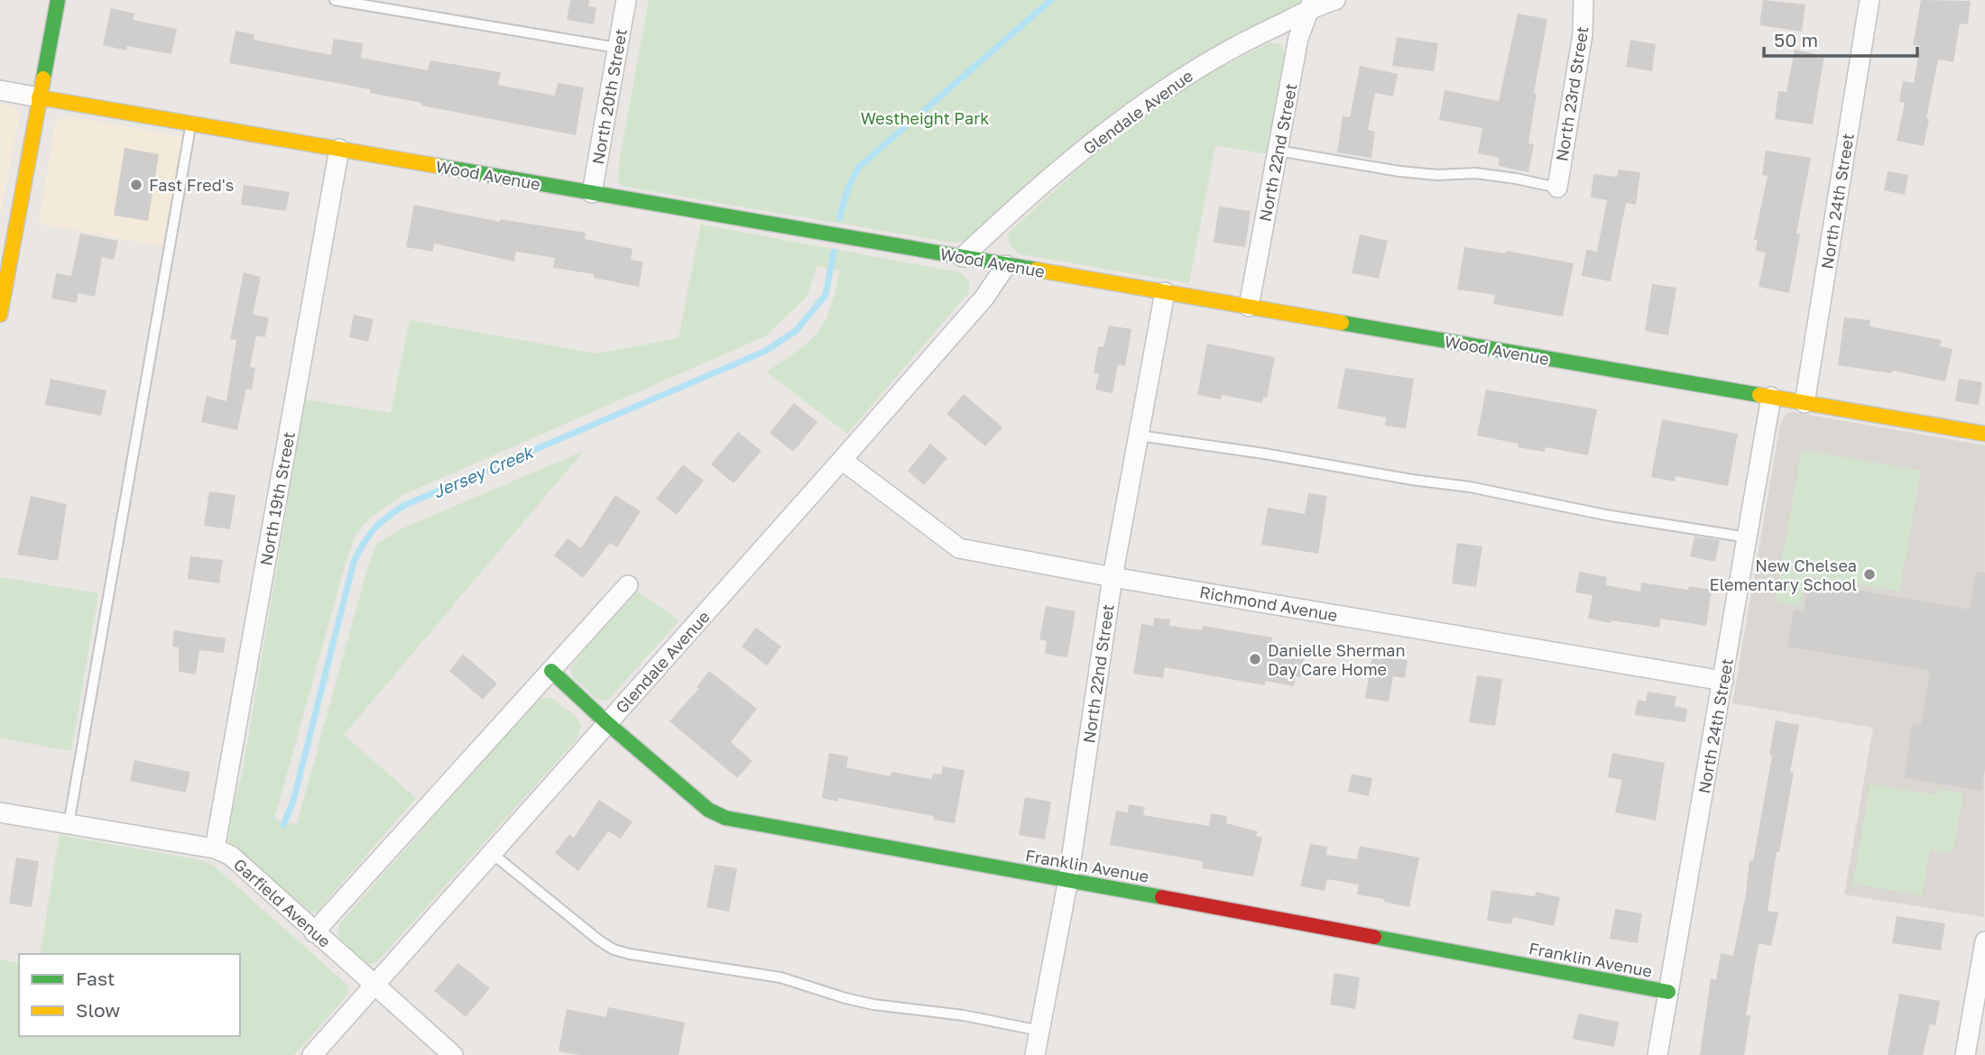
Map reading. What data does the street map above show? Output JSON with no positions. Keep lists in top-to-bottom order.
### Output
{
  "streets": {
    "street": [
      "North 23rd Street",
      "North 20th Street",
      "Glendale Avenue",
      "North 22nd Street",
      "Wood Avenue",
      "North 24th Street",
      "North 19th Street",
      "Richmond Avenue",
      "Franklin Avenue",
      "Garfield Avenue"
    ]
  },
  "crossings": [
    ["North 20th Street", "Wood Avenue"],
    ["Glendale Avenue", "North 22nd Street"],
    ["Glendale Avenue", "Wood Avenue"],
    ["Glendale Avenue", "Richmond Avenue"],
    ["Glendale Avenue", "Franklin Avenue"],
    ["Glendale Avenue", "Garfield Avenue"],
    ["North 22nd Street", "Wood Avenue"],
    ["North 22nd Street", "Richmond Avenue"],
    ["North 22nd Street", "Franklin Avenue"],
    ["Wood Avenue", "North 24th Street"],
    ["Wood Avenue", "North 19th Street"],
    ["North 24th Street", "Richmond Avenue"],
    ["North 24th Street", "Franklin Avenue"],
    ["North 19th Street", "Garfield Avenue"]
  ],
  "water": ["Jersey Creek"],
  "parks": ["Westheight Park"],
  "places": ["Fast Fred's", "New Chelsea Elementary School", "Danielle Sherman Day Care Home"],
  "legend": ["Fast", "Slow"],
  "scale_bar": "50 m"
}
